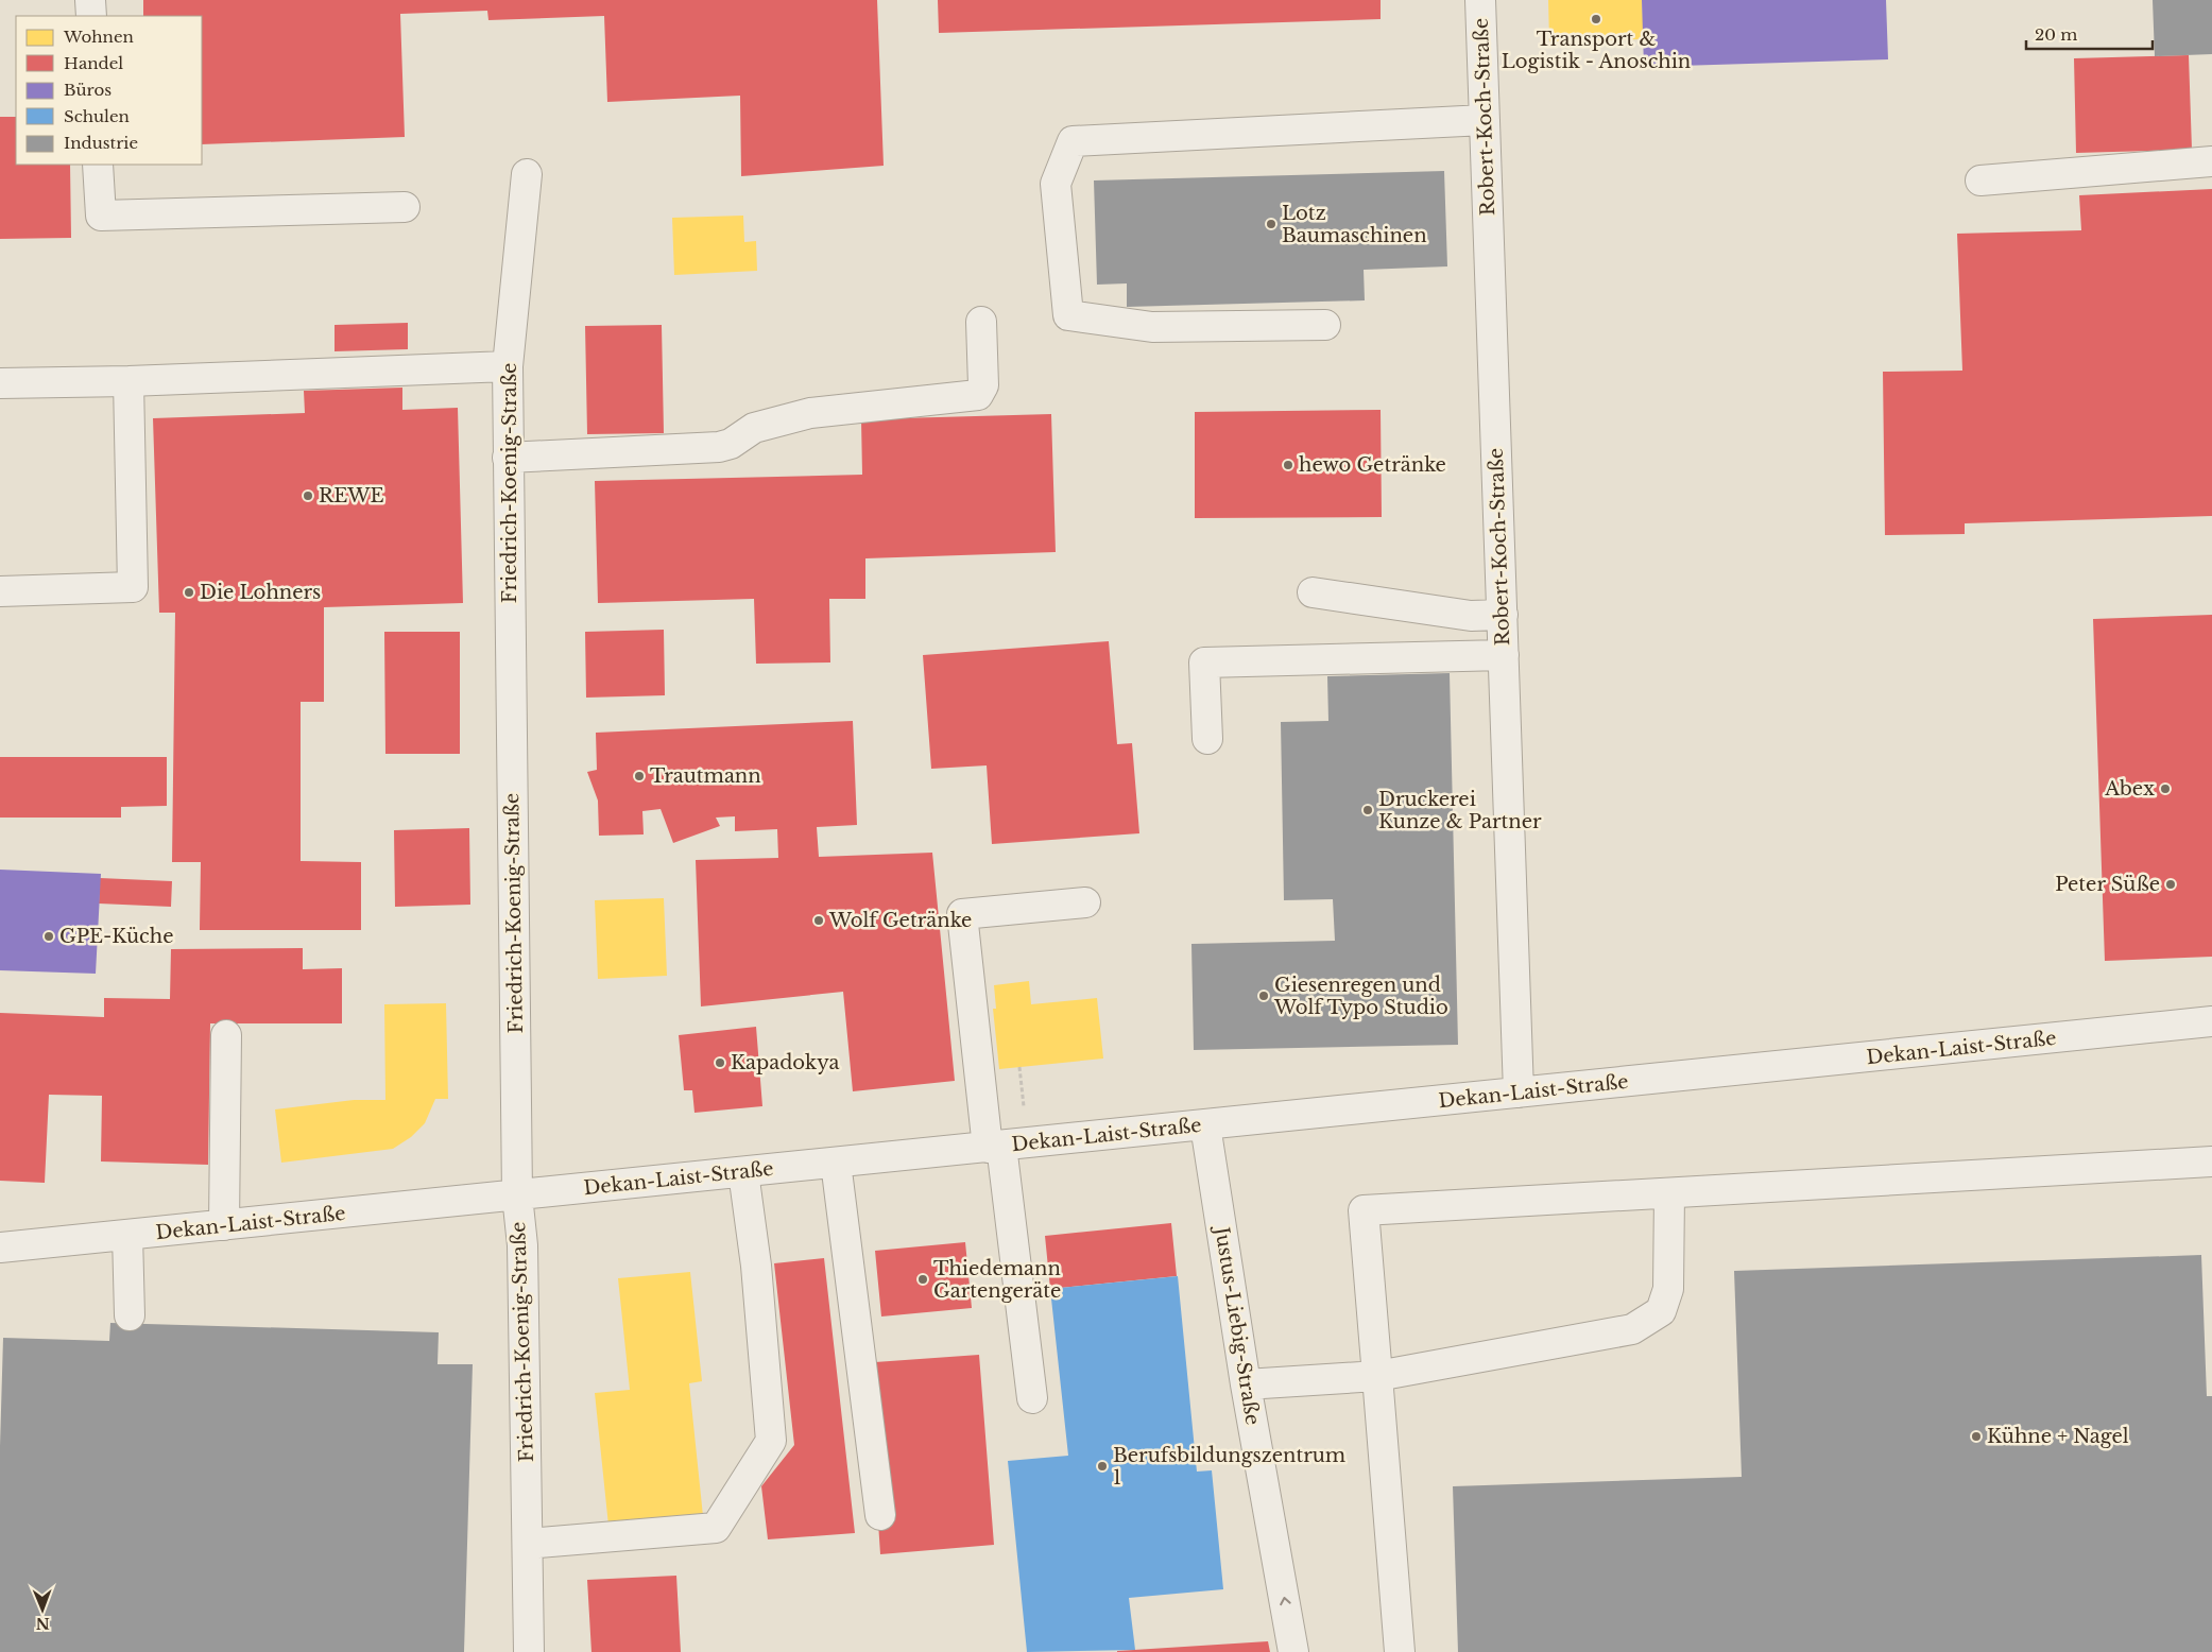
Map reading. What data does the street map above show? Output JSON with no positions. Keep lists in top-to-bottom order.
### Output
{
  "streets": {
    "street": [
      "Robert-Koch-Straße",
      "Friedrich-Koenig-Straße",
      "Dekan-Laist-Straße",
      "Justus-Liebig-Straße"
    ]
  },
  "crossings": [
    ["Robert-Koch-Straße", "Dekan-Laist-Straße"],
    ["Friedrich-Koenig-Straße", "Dekan-Laist-Straße"],
    ["Dekan-Laist-Straße", "Justus-Liebig-Straße"]
  ],
  "places": [
    "Transport & Logistik - Anoschin",
    "Lotz Baumaschinen",
    "hewo Getränke",
    "REWE",
    "Die Lohners",
    "Trautmann",
    "Abex",
    "Druckerei Kunze & Partner",
    "Peter Süße",
    "Wolf Getränke",
    "GPE-Küche",
    "Giesenregen und Wolf Typo Studio",
    "Kapadokya",
    "Thiedemann Gartengeräte",
    "Kühne + Nagel",
    "Berufsbildungszentrum 1"
  ],
  "legend": [
    "Wohnen",
    "Handel",
    "Büros",
    "Schulen",
    "Industrie"
  ],
  "scale_bar": "20 m",
  "north": "bottom"
}
